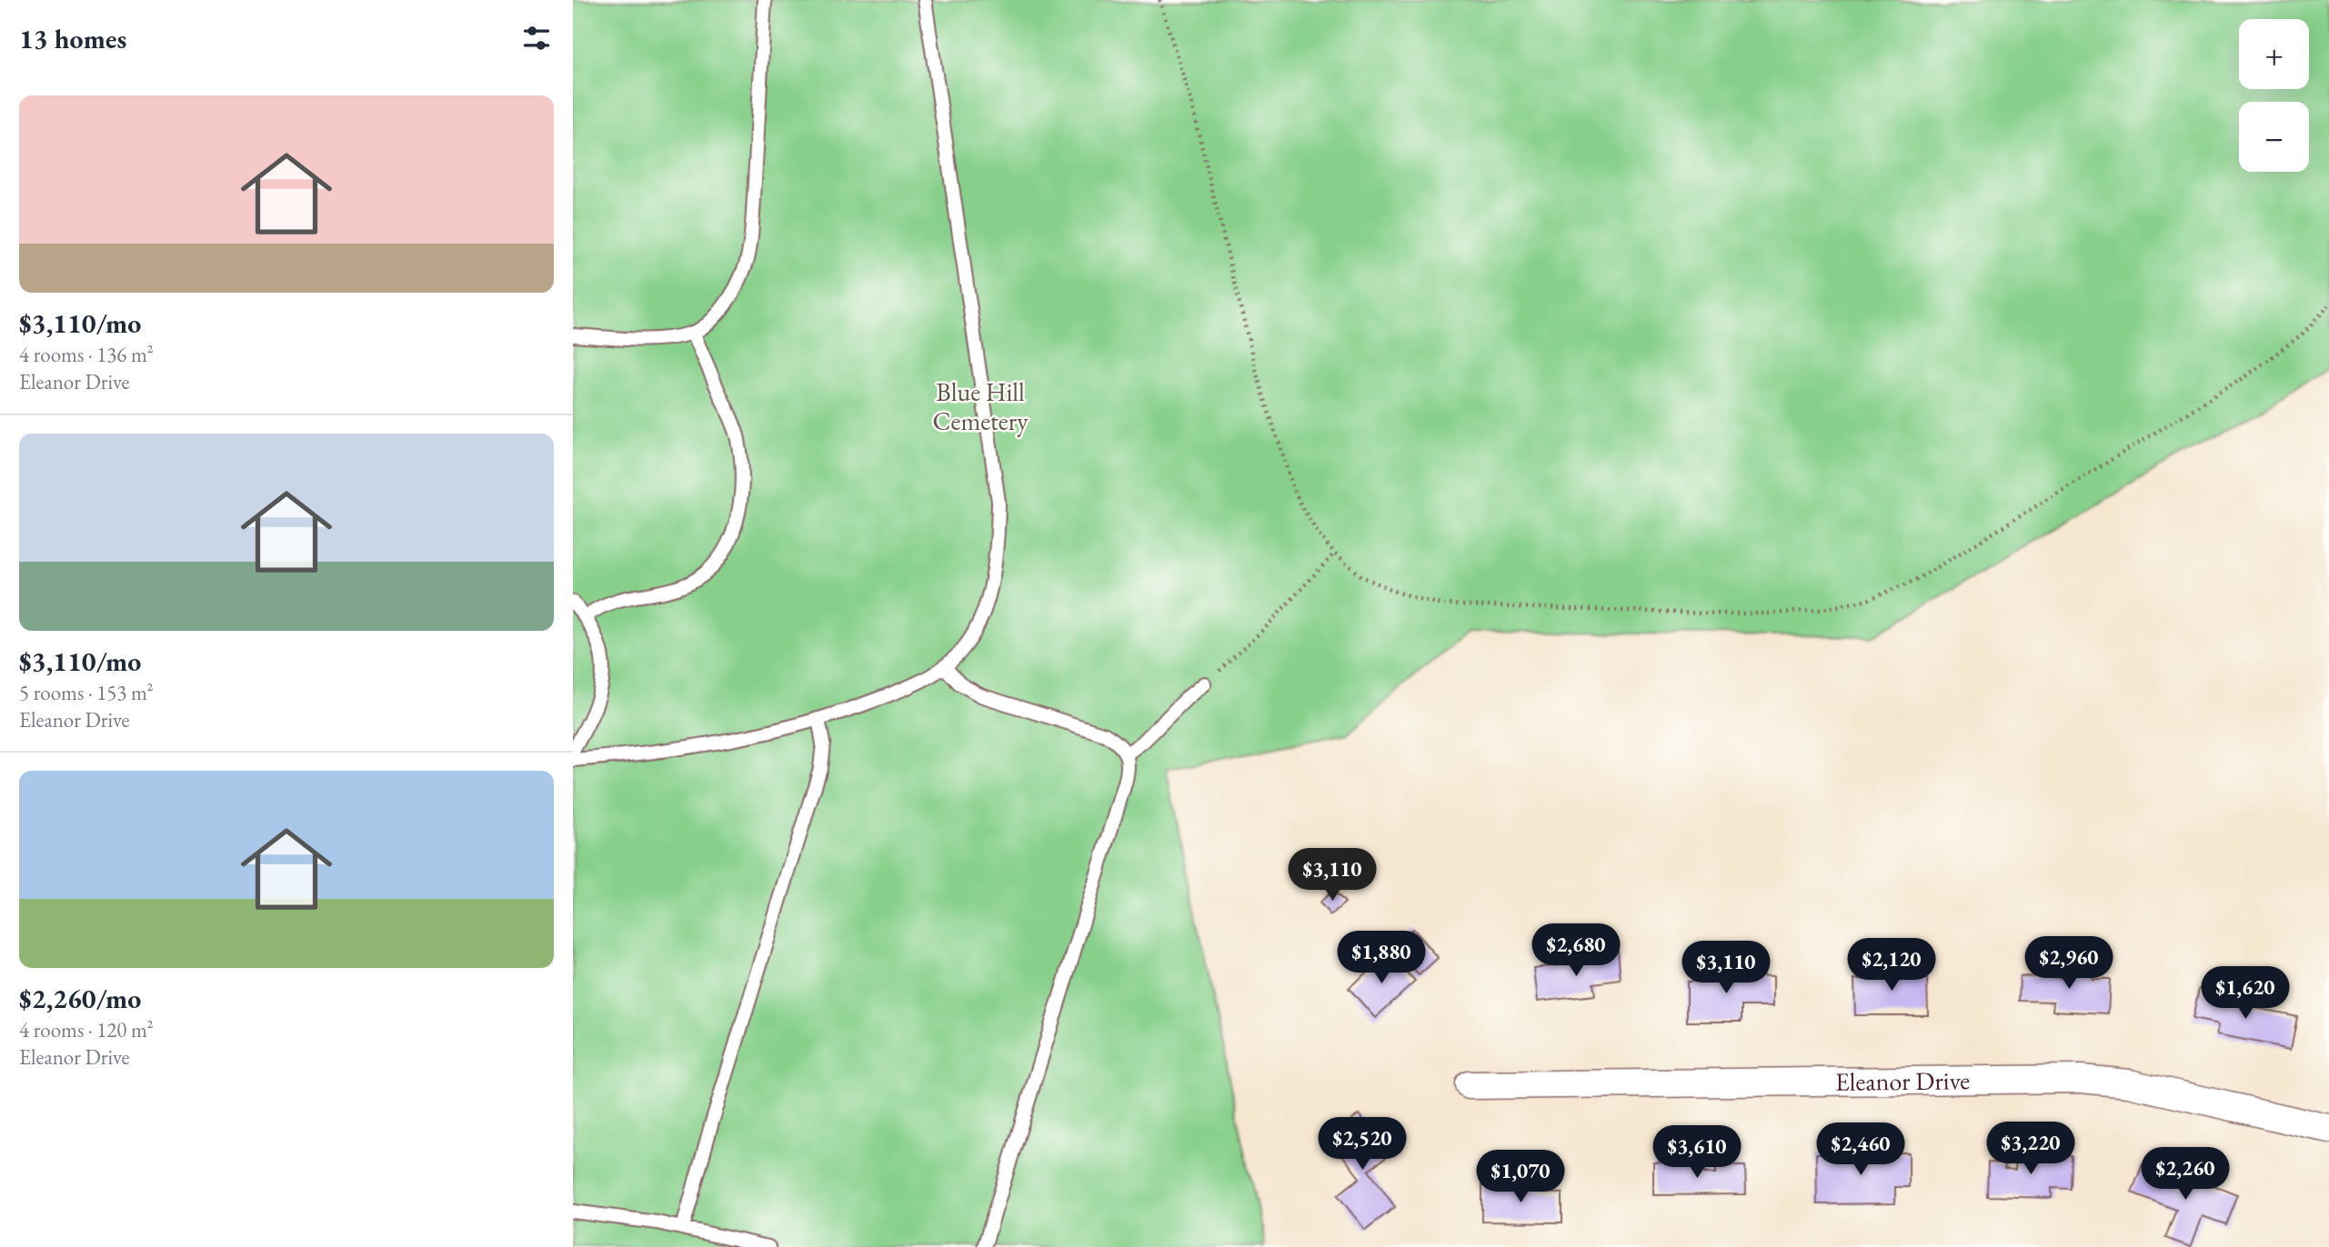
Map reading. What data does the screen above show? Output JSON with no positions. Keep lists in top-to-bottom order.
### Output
{
  "streets": {
    "street": ["Eleanor Drive"]
  },
  "parks": ["Blue Hill Cemetery"],
  "page": {
    "heading": "13 homes",
    "map_buttons": ["+", "−"],
    "list": [
      {
        "name": "$3,110/mo",
        "note": "4 rooms · 136 m² · Eleanor Drive"
      },
      {
        "name": "$3,110/mo",
        "note": "5 rooms · 153 m² · Eleanor Drive"
      },
      {
        "name": "$2,260/mo",
        "note": "4 rooms · 120 m² · Eleanor Drive"
      }
    ],
    "price": [
      "$3,110",
      "$2,680",
      "$1,880",
      "$2,960",
      "$2,120",
      "$3,110",
      "$1,620",
      "$2,520",
      "$3,220",
      "$2,460",
      "$3,610",
      "$2,260",
      "$1,070"
    ]
  }
}
